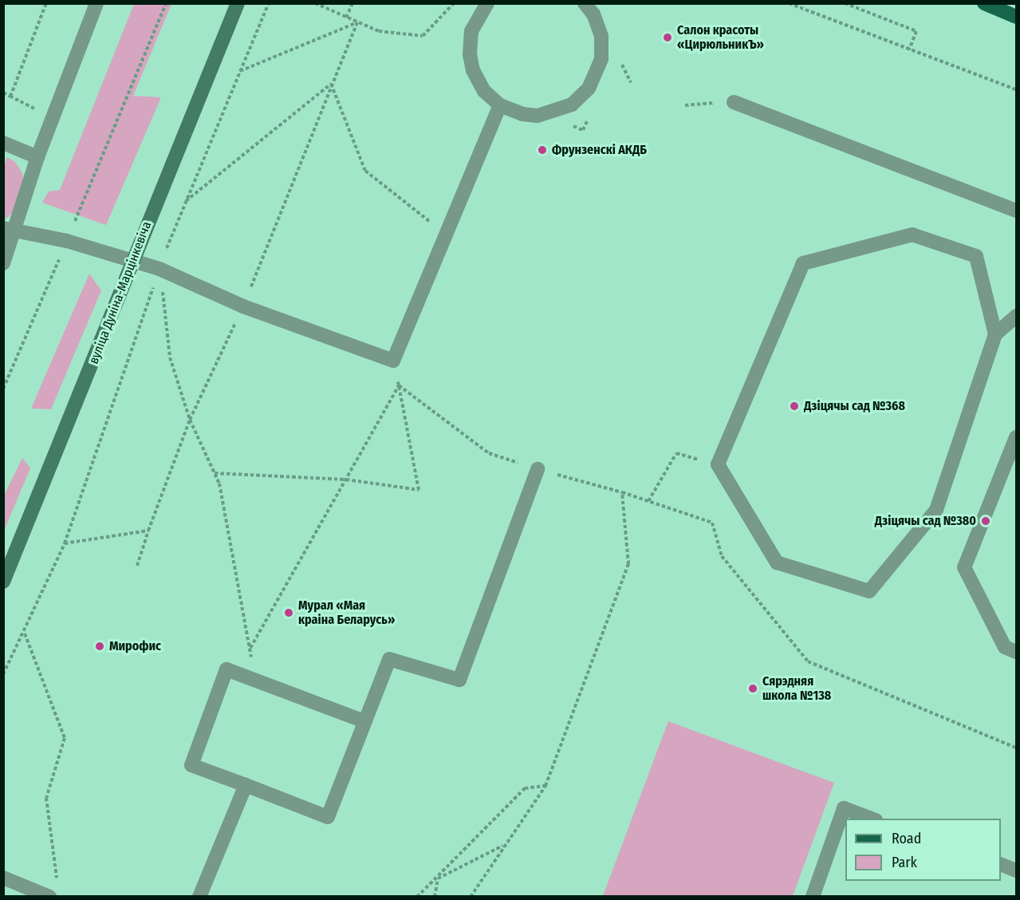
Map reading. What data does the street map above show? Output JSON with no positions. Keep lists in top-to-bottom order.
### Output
{
  "streets": {
    "street": ["вуліца Дуніна-Марцінкевіча"]
  },
  "places": [
    "Салон красоты «ЦирюльникЪ»",
    "Фрунзенскі АКДБ",
    "Дзіцячы сад №368",
    "Дзіцячы сад №380",
    "Мурал «Мая краіна Беларусь»",
    "Мирофис",
    "Сярэдняя школа №138"
  ],
  "legend": ["Road", "Park"]
}
